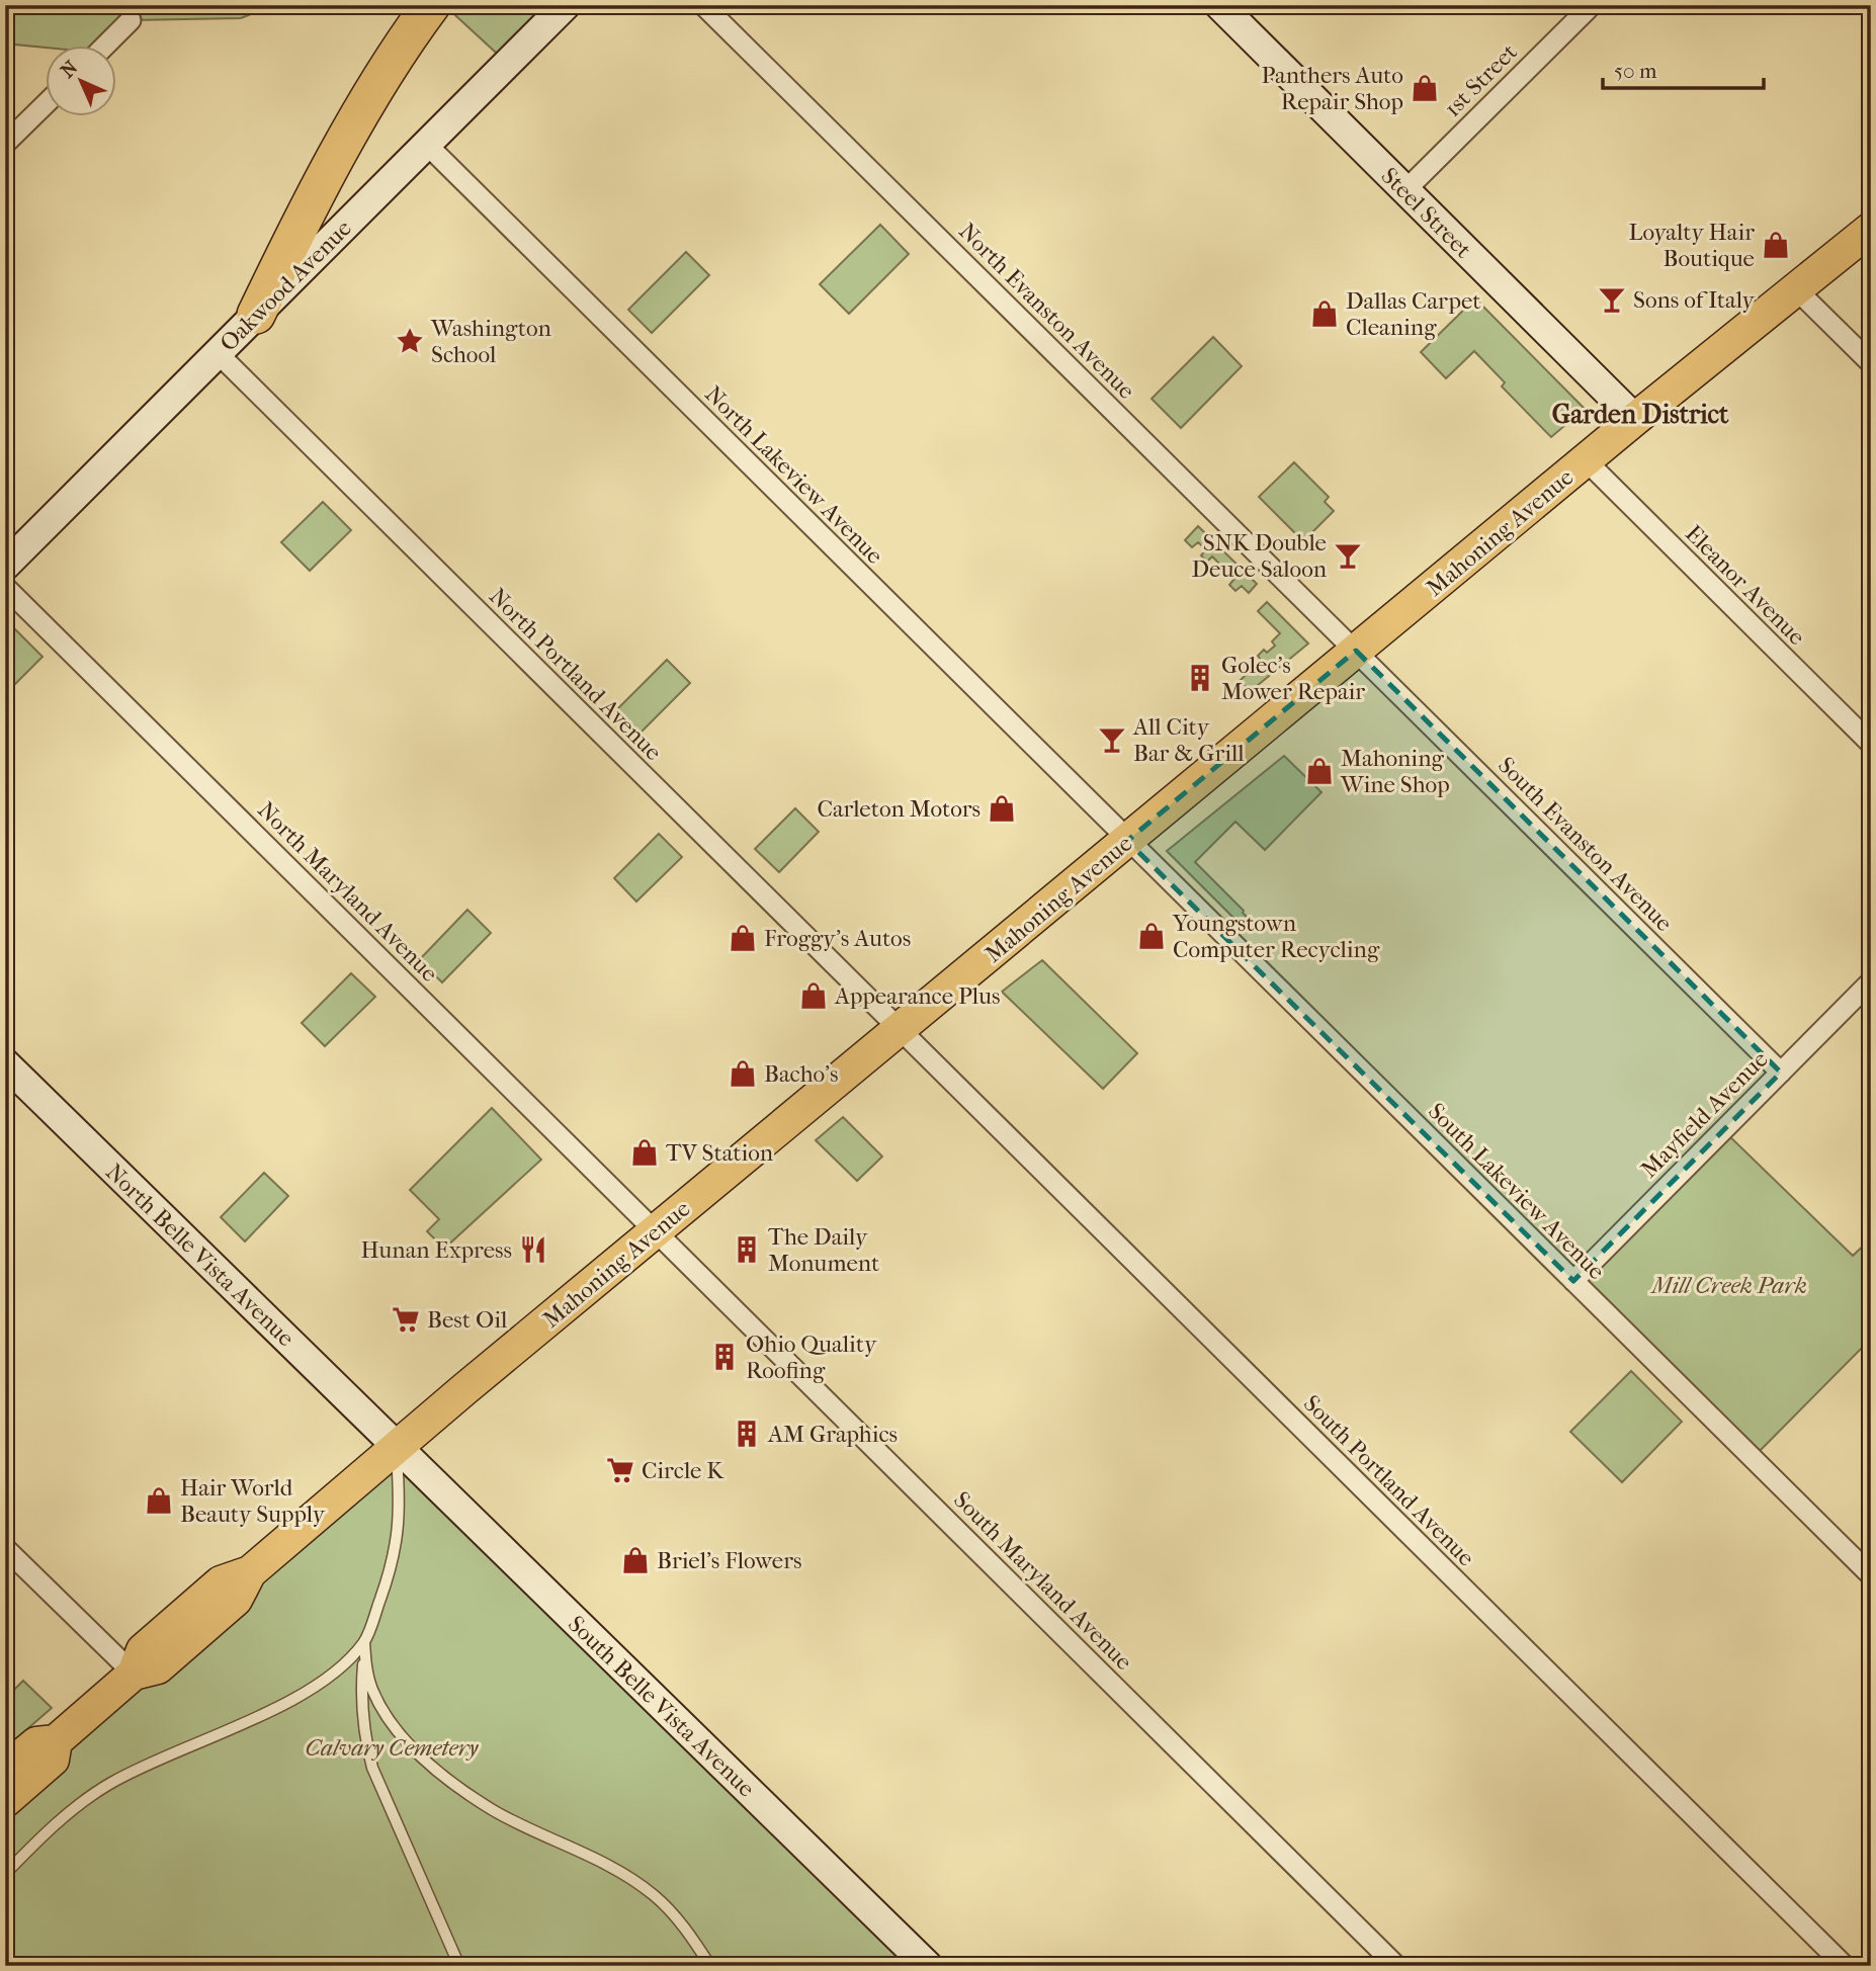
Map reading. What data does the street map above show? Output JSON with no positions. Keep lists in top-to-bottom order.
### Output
{
  "streets": {
    "main road": ["Mahoning Avenue"],
    "street": [
      "1st Street",
      "Steel Street",
      "Oakwood Avenue",
      "North Evanston Avenue",
      "North Lakeview Avenue",
      "Eleanor Avenue",
      "North Portland Avenue",
      "South Evanston Avenue",
      "North Maryland Avenue",
      "Mayfield Avenue",
      "South Lakeview Avenue",
      "North Belle Vista Avenue",
      "South Portland Avenue",
      "South Maryland Avenue",
      "South Belle Vista Avenue"
    ]
  },
  "crossings": [
    ["1st Street", "Steel Street"],
    ["Steel Street", "Mahoning Avenue"],
    ["Oakwood Avenue", "North Lakeview Avenue"],
    ["Oakwood Avenue", "North Portland Avenue"],
    ["North Evanston Avenue", "Mahoning Avenue"],
    ["North Evanston Avenue", "South Evanston Avenue"],
    ["North Lakeview Avenue", "Mahoning Avenue"],
    ["North Lakeview Avenue", "South Lakeview Avenue"],
    ["Mahoning Avenue", "Eleanor Avenue"],
    ["Mahoning Avenue", "North Portland Avenue"],
    ["Mahoning Avenue", "South Evanston Avenue"],
    ["Mahoning Avenue", "North Maryland Avenue"],
    ["Mahoning Avenue", "South Lakeview Avenue"],
    ["Mahoning Avenue", "North Belle Vista Avenue"],
    ["Mahoning Avenue", "South Portland Avenue"],
    ["Mahoning Avenue", "South Maryland Avenue"],
    ["Mahoning Avenue", "South Belle Vista Avenue"],
    ["North Portland Avenue", "South Portland Avenue"],
    ["South Evanston Avenue", "Mayfield Avenue"],
    ["North Maryland Avenue", "South Maryland Avenue"],
    ["Mayfield Avenue", "South Lakeview Avenue"],
    ["North Belle Vista Avenue", "South Belle Vista Avenue"]
  ],
  "districts": ["Garden District"],
  "parks": ["Mill Creek Park", "Calvary Cemetery"],
  "places": {
    "shop": [
      "Panthers Auto Repair Shop",
      "Loyalty Hair Boutique",
      "Dallas Carpet Cleaning",
      "Mahoning Wine Shop",
      "Carleton Motors",
      "Youngstown Computer Recycling",
      "Froggy's Autos",
      "Appearance Plus",
      "Bacho's",
      "TV Station",
      "Hair World Beauty Supply",
      "Briel's Flowers"
    ],
    "bar": ["Sons of Italy", "SNK Double Deuce Saloon", "All City Bar & Grill"],
    "place": ["Washington School"],
    "building": [
      "Golec's Mower Repair",
      "The Daily Monument",
      "Ohio Quality Roofing",
      "AM Graphics"
    ],
    "restaurant": ["Hunan Express"],
    "supermarket": ["Best Oil", "Circle K"]
  },
  "scale_bar": "50 m",
  "north": "top left"
}
